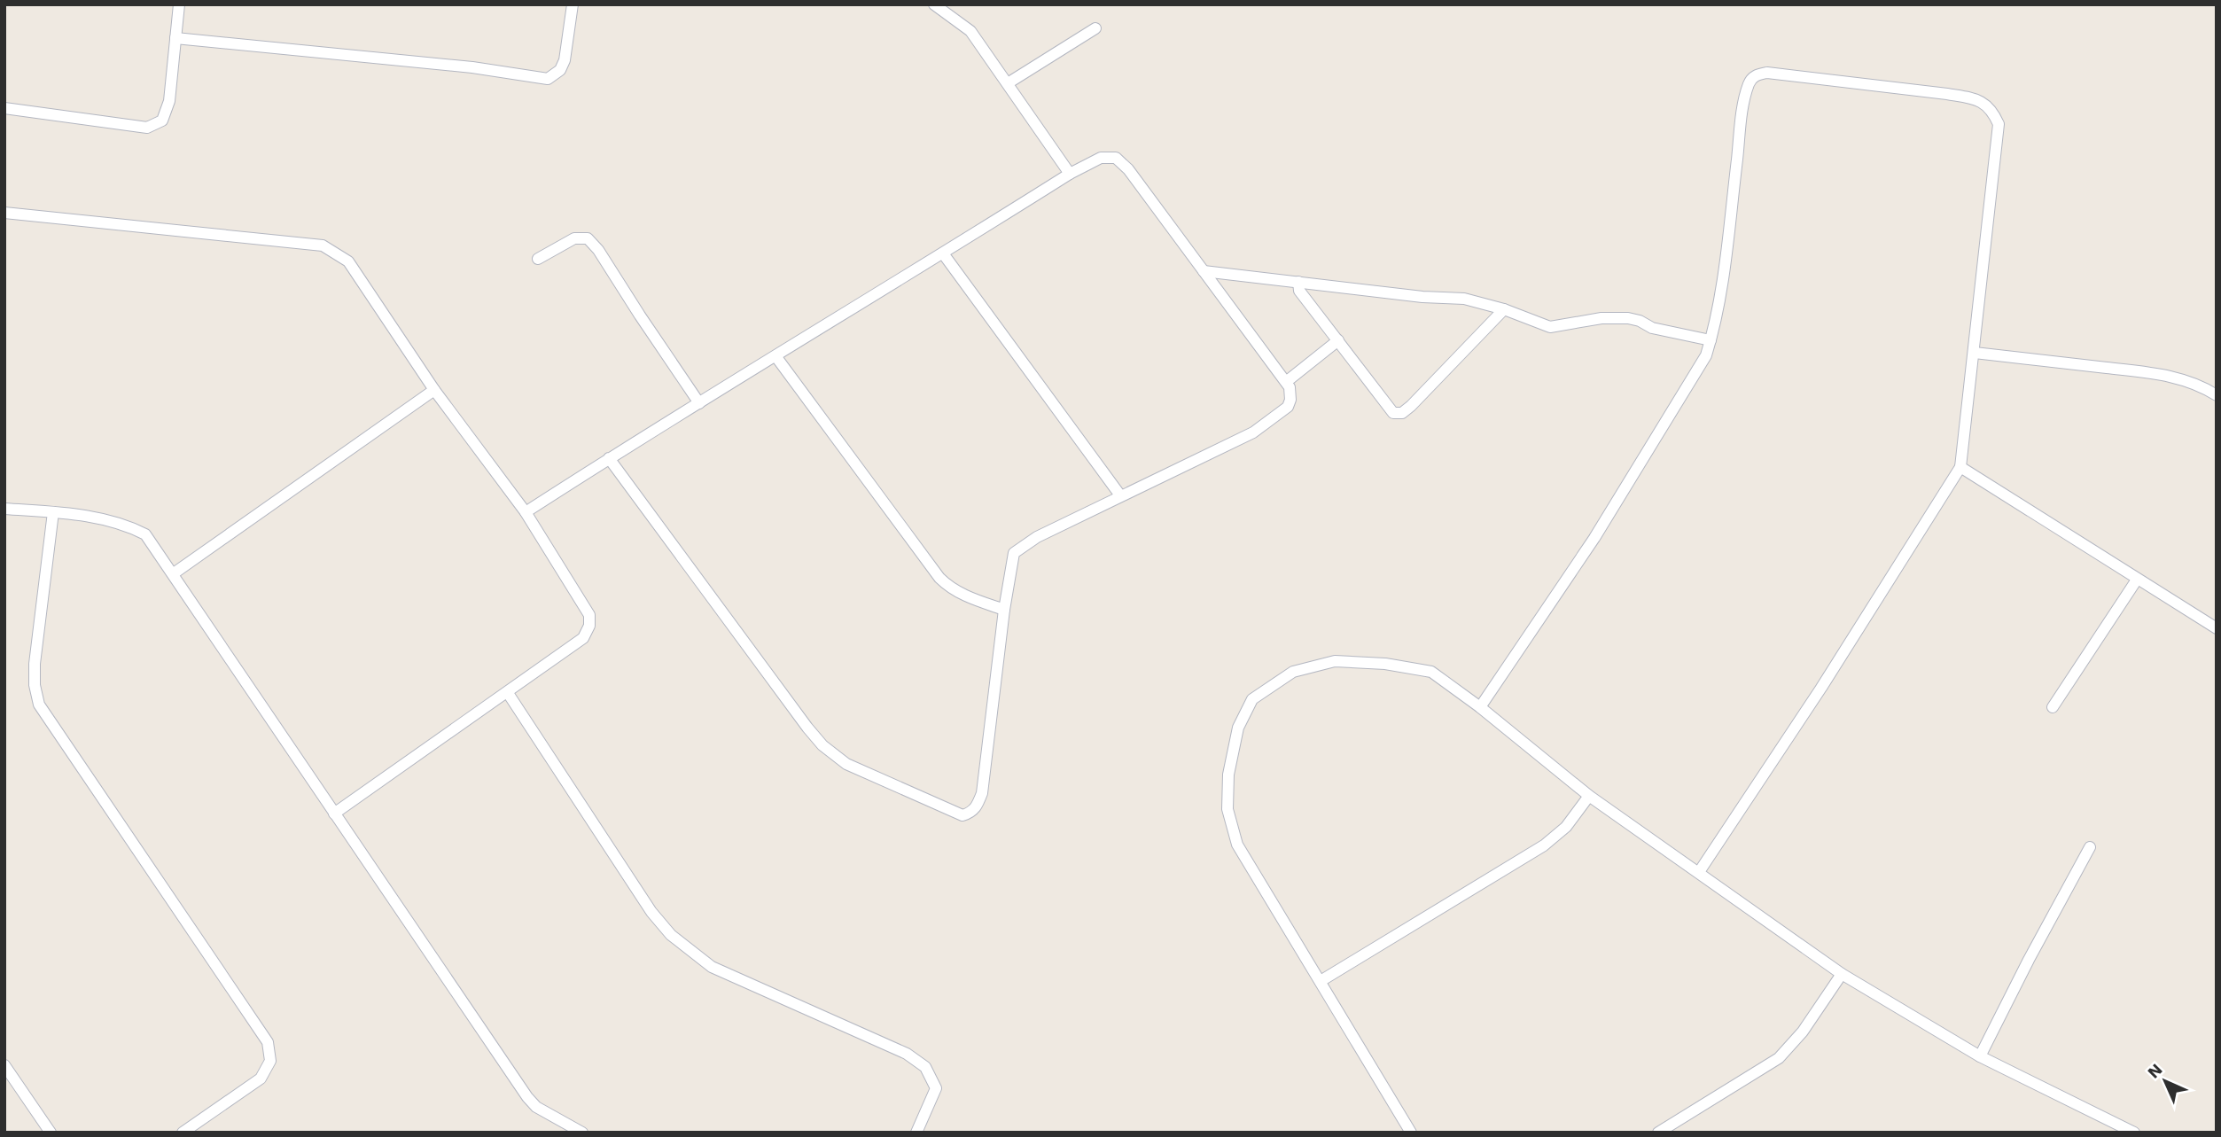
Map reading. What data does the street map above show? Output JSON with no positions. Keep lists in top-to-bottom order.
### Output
{
  "north": "top left"
}
